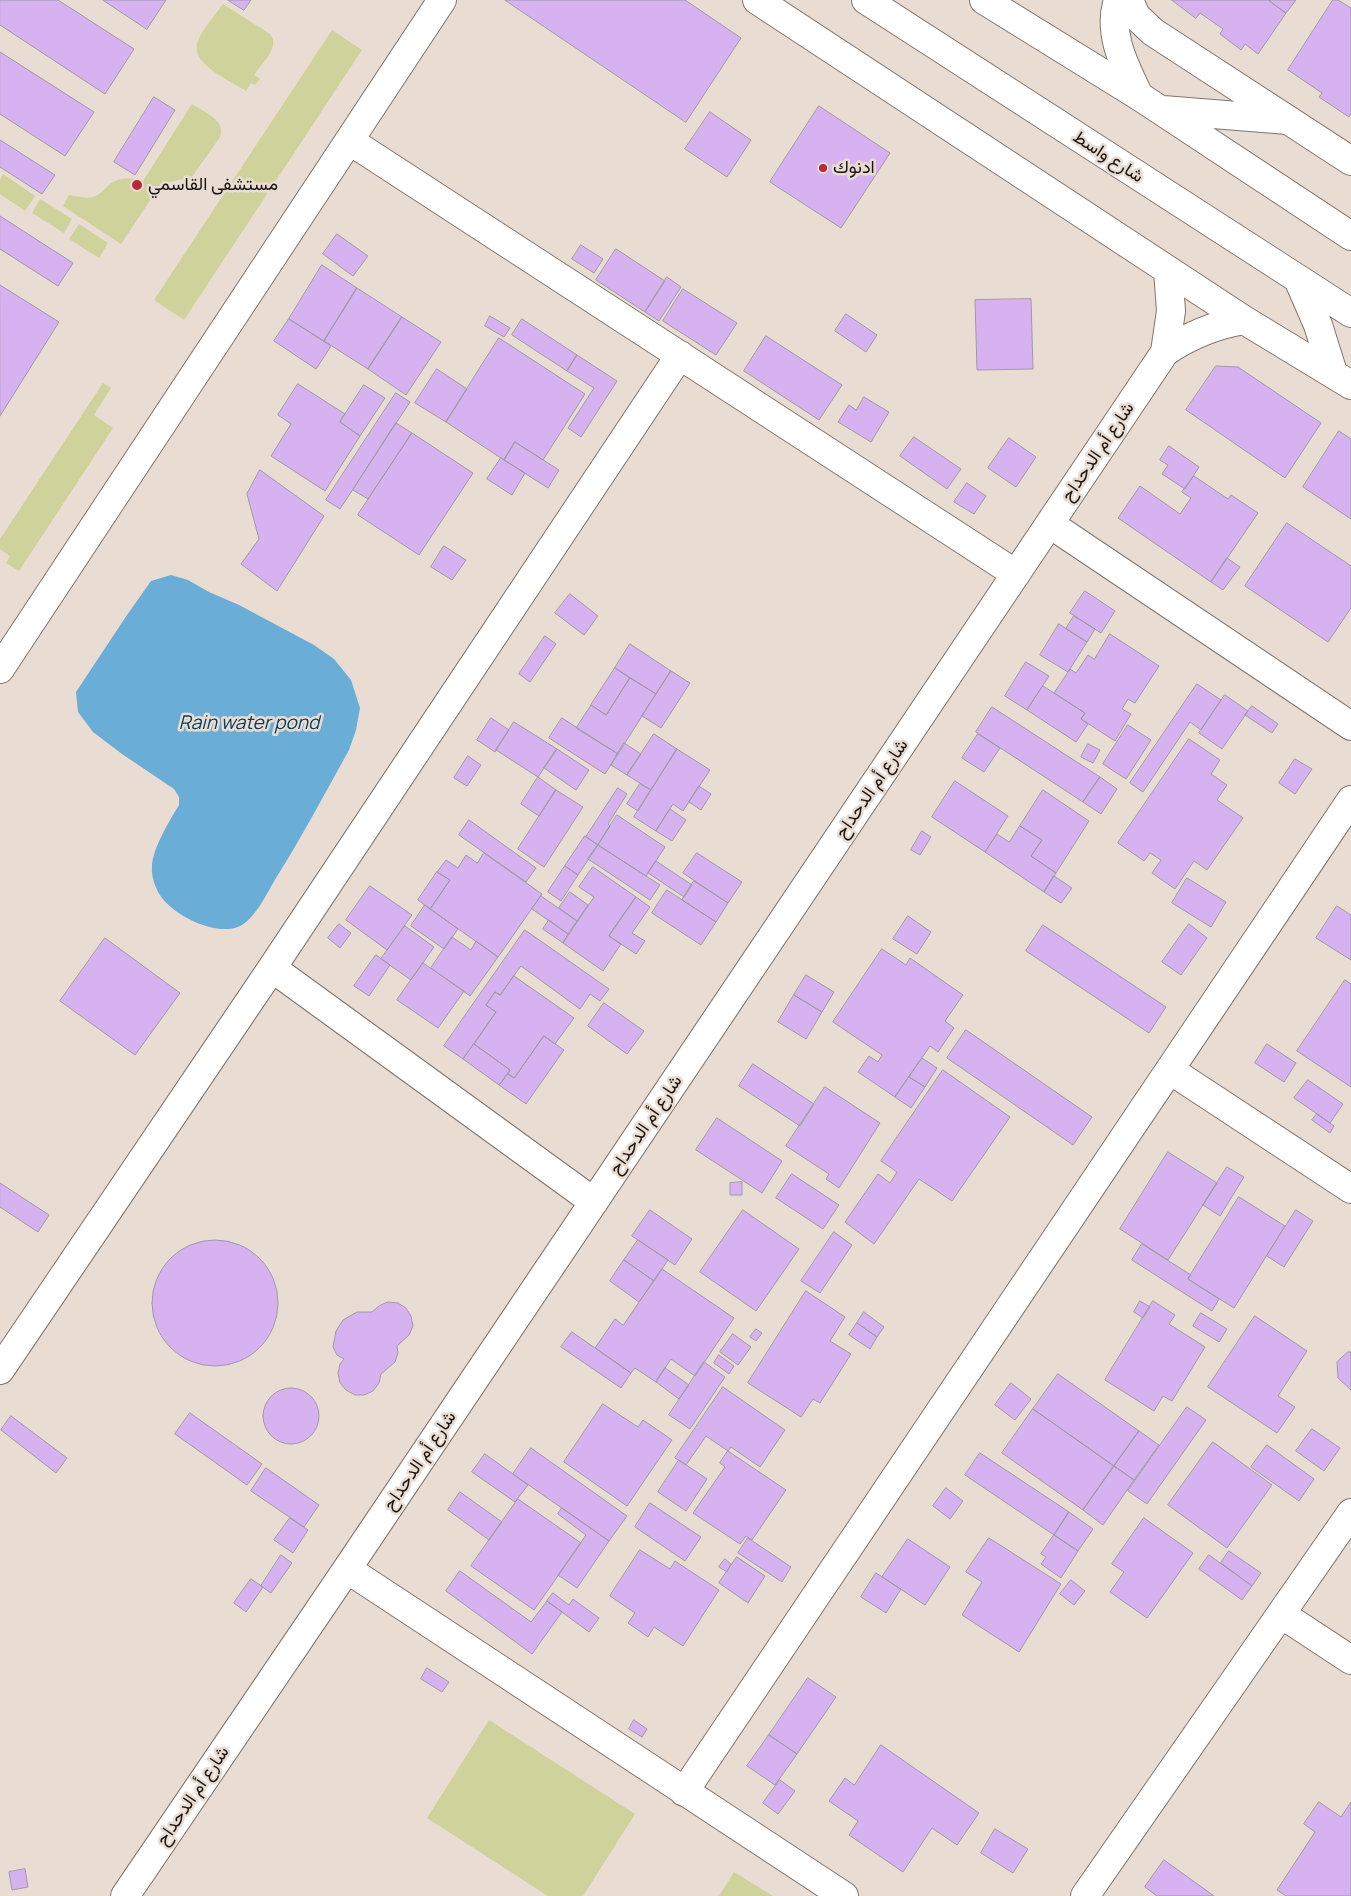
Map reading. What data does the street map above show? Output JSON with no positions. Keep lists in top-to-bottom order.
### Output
{
  "streets": {
    "street": ["شارع واسط", "شارع أم الدحداح"]
  },
  "water": ["Rain water pond"],
  "places": ["ادنوك", "مستشفى القاسمي"]
}
